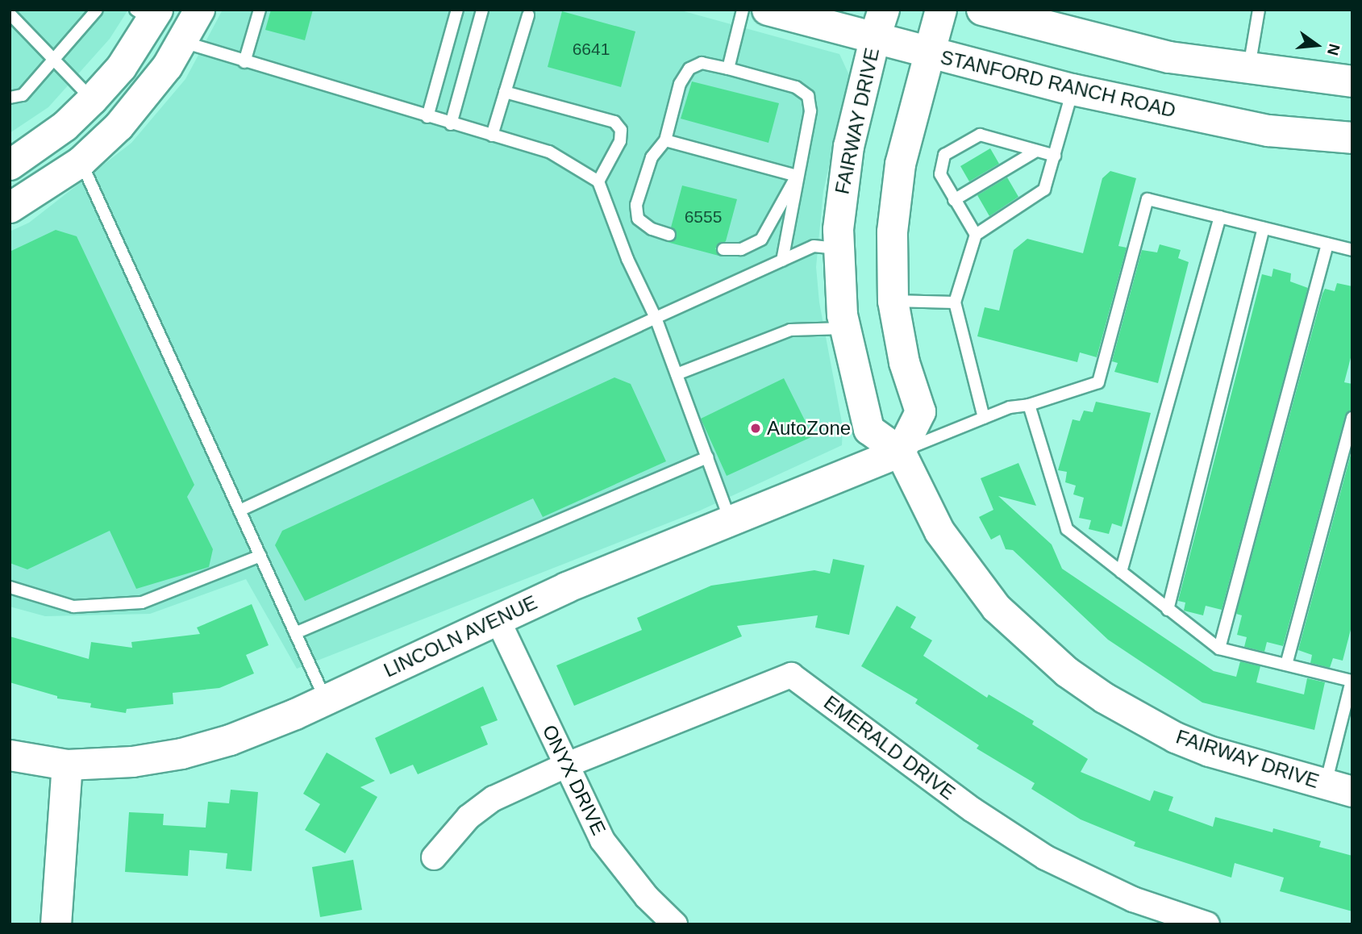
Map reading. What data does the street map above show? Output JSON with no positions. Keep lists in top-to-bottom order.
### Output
{
  "streets": {
    "main road": ["STANFORD RANCH ROAD", "FAIRWAY DRIVE"],
    "street": ["LINCOLN AVENUE", "EMERALD DRIVE", "ONYX DRIVE"]
  },
  "crossings": [
    ["STANFORD RANCH ROAD", "FAIRWAY DRIVE"],
    ["FAIRWAY DRIVE", "LINCOLN AVENUE"],
    ["LINCOLN AVENUE", "ONYX DRIVE"],
    ["EMERALD DRIVE", "ONYX DRIVE"]
  ],
  "places": ["AutoZone"],
  "house_numbers": ["6641", "6555"],
  "north": "right"
}
